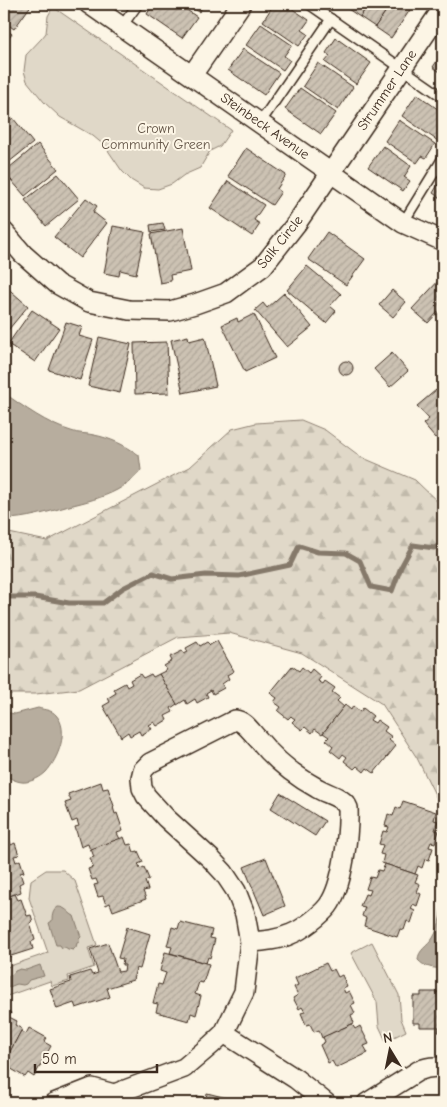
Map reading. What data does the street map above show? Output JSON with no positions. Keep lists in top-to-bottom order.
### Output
{
  "streets": {
    "street": ["Strummer Lane", "Steinbeck Avenue", "Salk Circle"]
  },
  "crossings": [
    ["Strummer Lane", "Steinbeck Avenue"],
    ["Strummer Lane", "Salk Circle"],
    ["Steinbeck Avenue", "Salk Circle"]
  ],
  "parks": ["Crown Community Green"],
  "scale_bar": "50 m",
  "north": "top"
}
